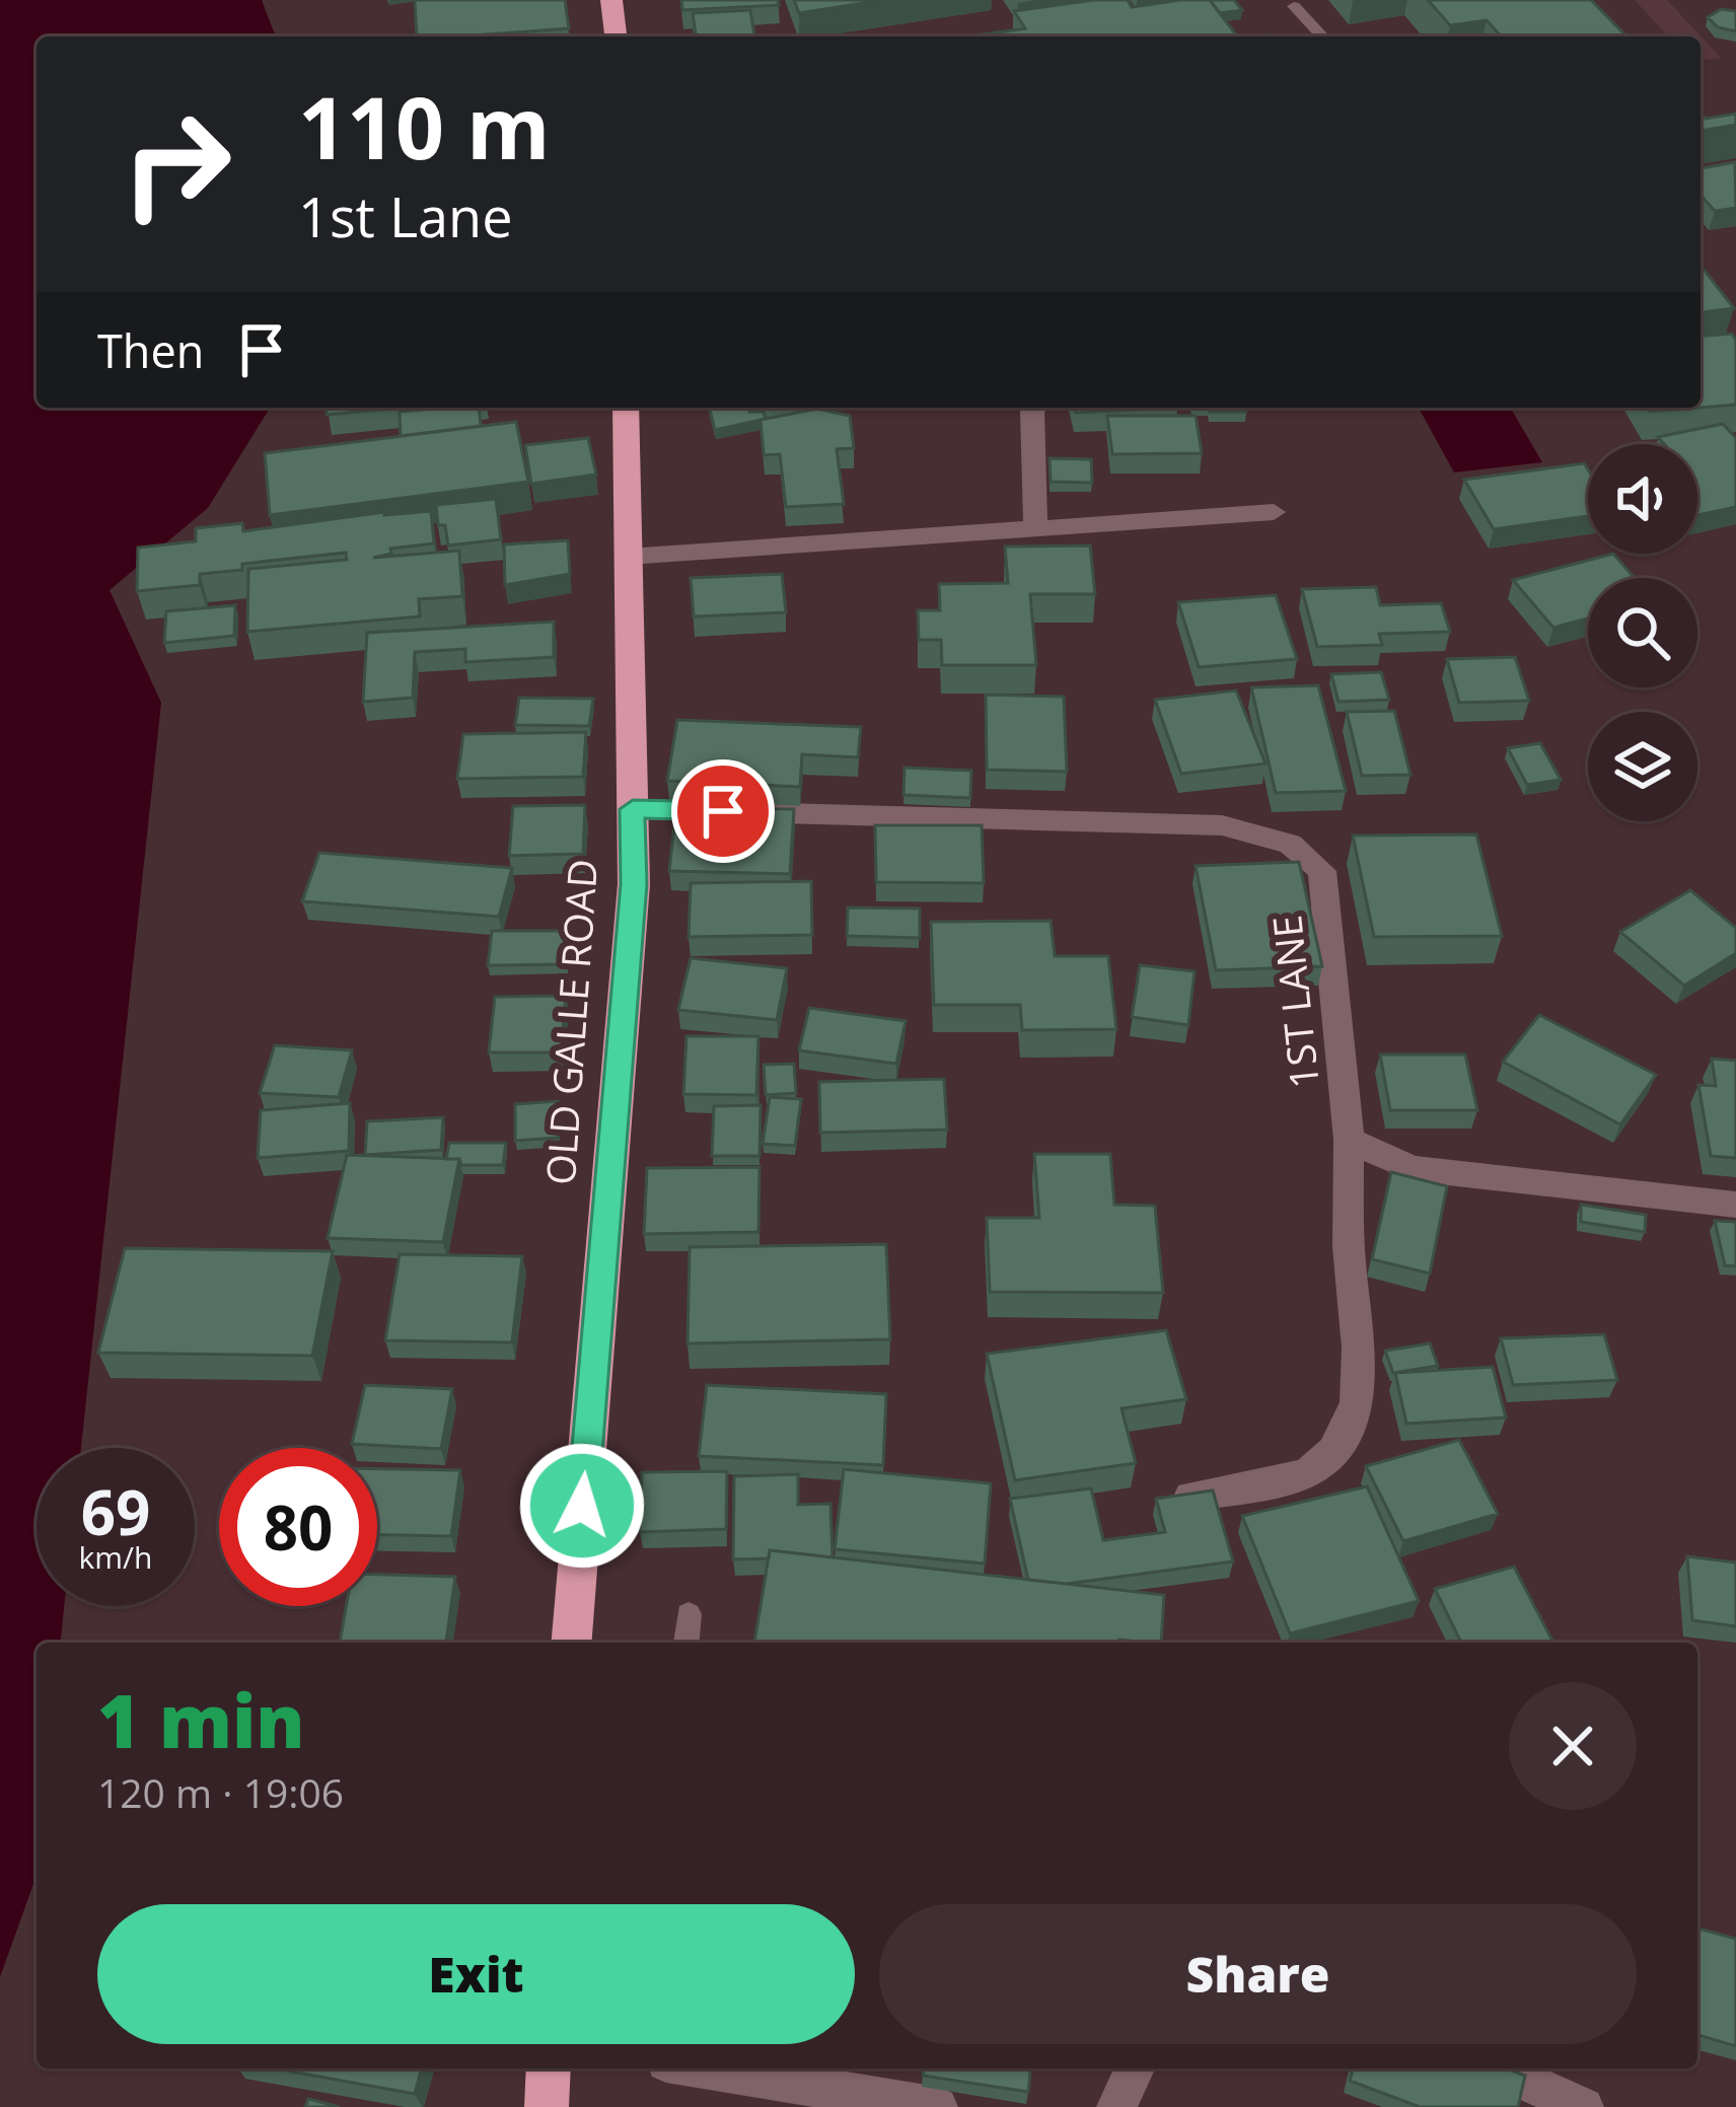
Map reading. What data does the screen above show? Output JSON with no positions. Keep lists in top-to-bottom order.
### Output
{
  "streets": {
    "highway": ["OLD GALLE ROAD"],
    "street": ["1ST LANE"]
  },
  "crossings": [
    ["1ST LANE", "OLD GALLE ROAD"]
  ],
  "page": {
    "turn": ["110 m", "1st Lane"],
    "then": "Then",
    "speed": "69 km/h",
    "limit": "80",
    "heading": ["1 min", "120 m · 19:06"],
    "buttons": ["Exit", "Share"]
  }
}
